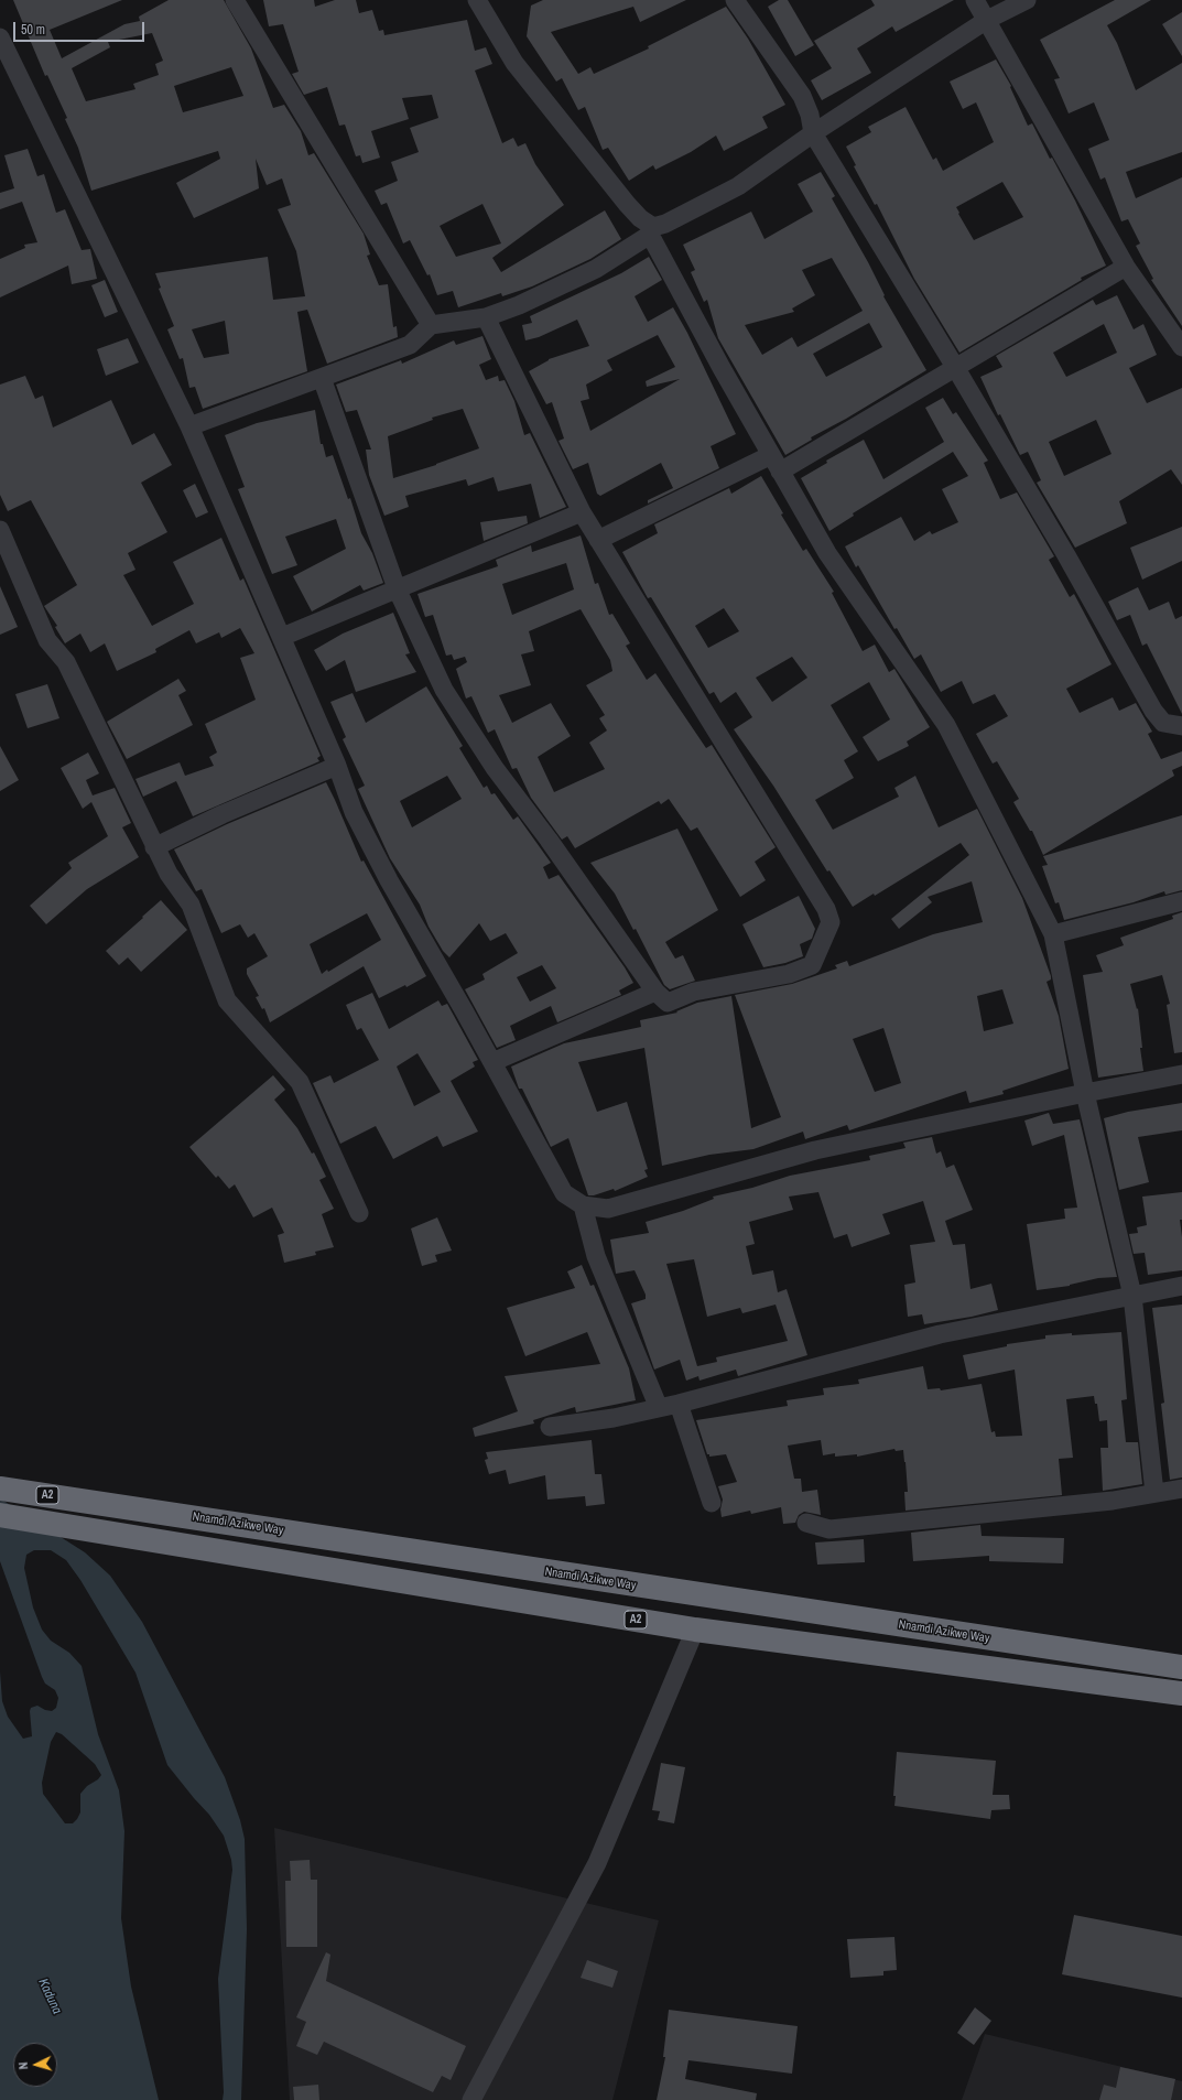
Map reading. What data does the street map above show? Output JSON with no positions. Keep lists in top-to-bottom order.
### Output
{
  "streets": {
    "highway": ["A2", "Nnamdi Azikwe Way"]
  },
  "water": ["Kaduna"],
  "scale_bar": "50 m",
  "north": "left"
}
